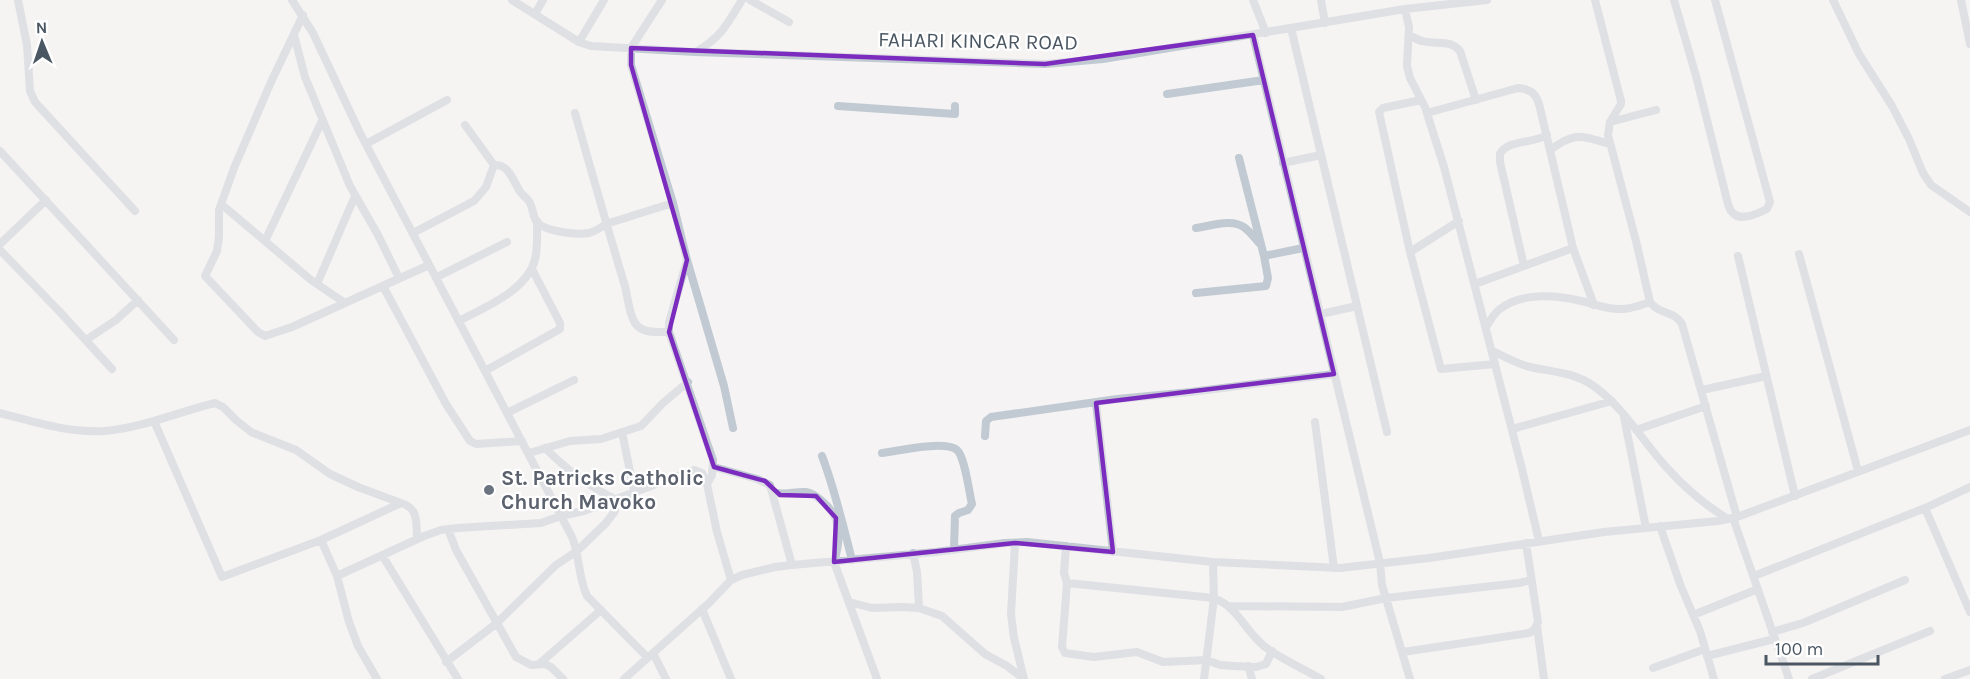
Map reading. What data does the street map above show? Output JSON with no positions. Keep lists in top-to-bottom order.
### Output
{
  "streets": {
    "street": ["FAHARI KINCAR ROAD"]
  },
  "places": ["St. Patricks Catholic Church Mavoko"],
  "scale_bar": "100 m",
  "north": "top"
}
